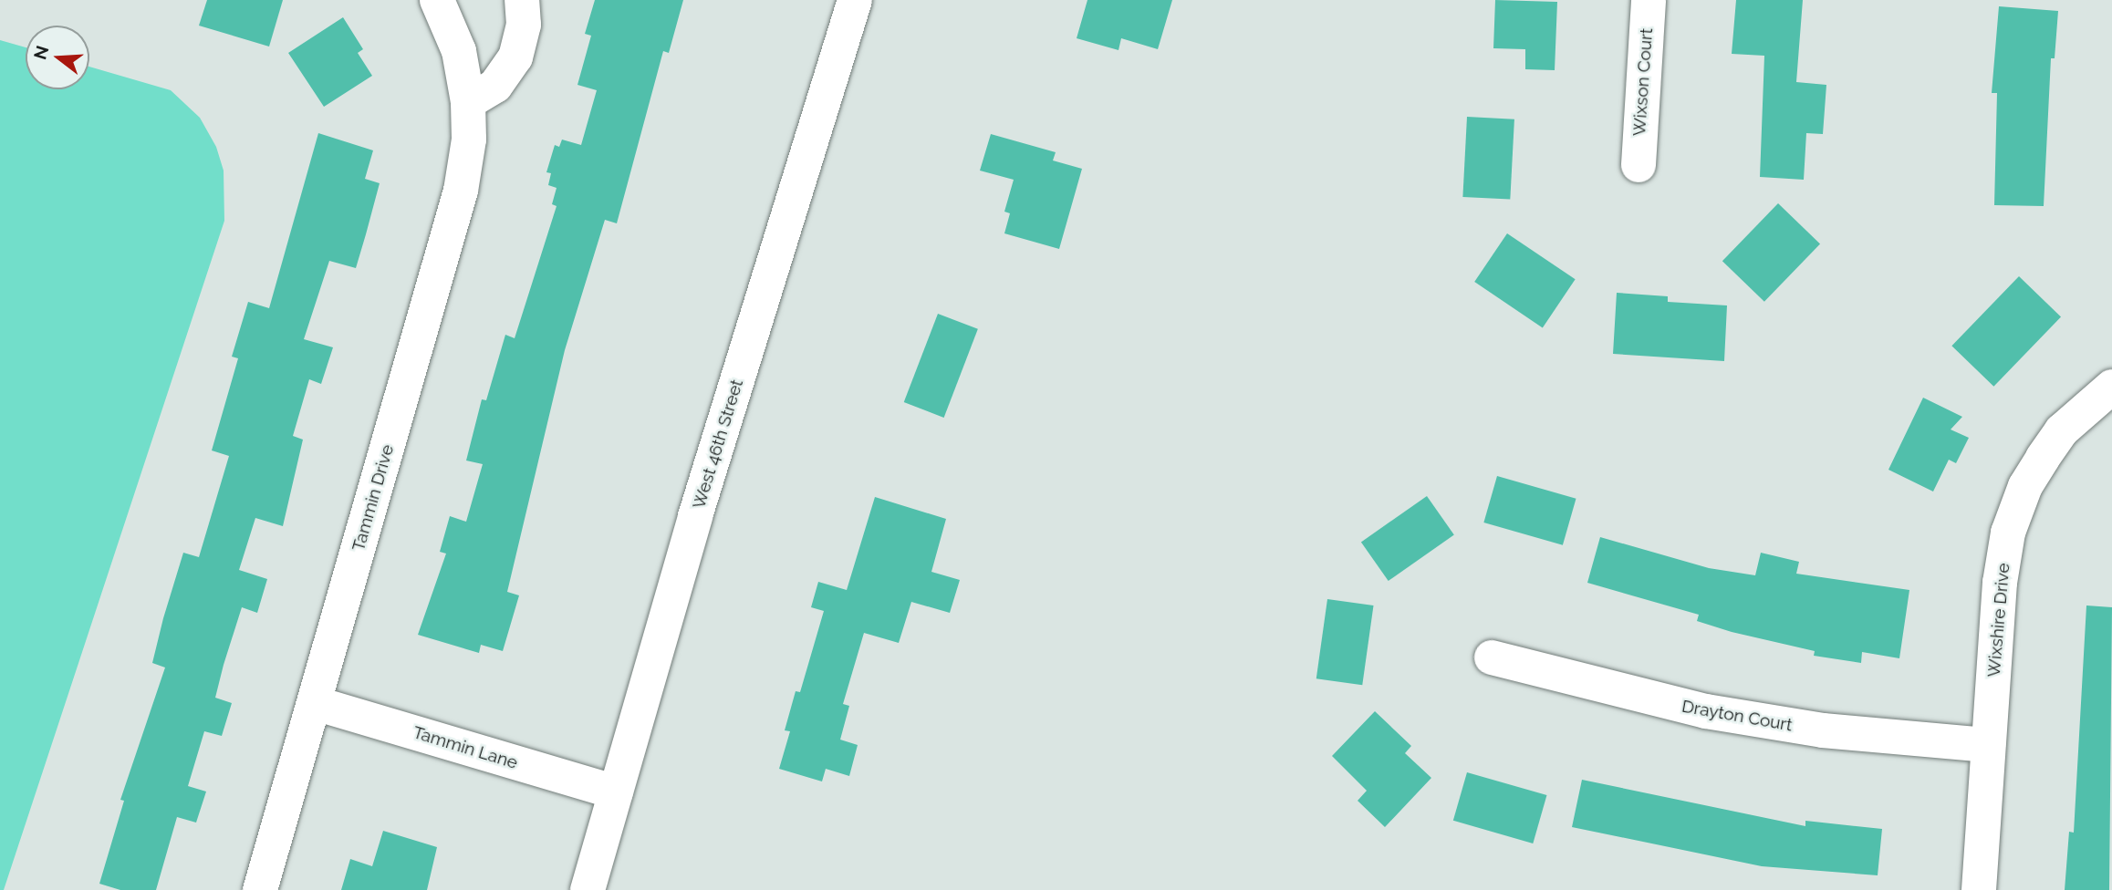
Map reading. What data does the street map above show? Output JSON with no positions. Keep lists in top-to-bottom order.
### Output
{
  "streets": {
    "street": [
      "Wixson Court",
      "West 46th Street",
      "Tammin Drive",
      "Wixshire Drive",
      "Drayton Court",
      "Tammin Lane"
    ]
  },
  "crossings": [
    ["West 46th Street", "Tammin Lane"],
    ["Tammin Drive", "Tammin Lane"],
    ["Wixshire Drive", "Drayton Court"]
  ],
  "north": "left"
}
